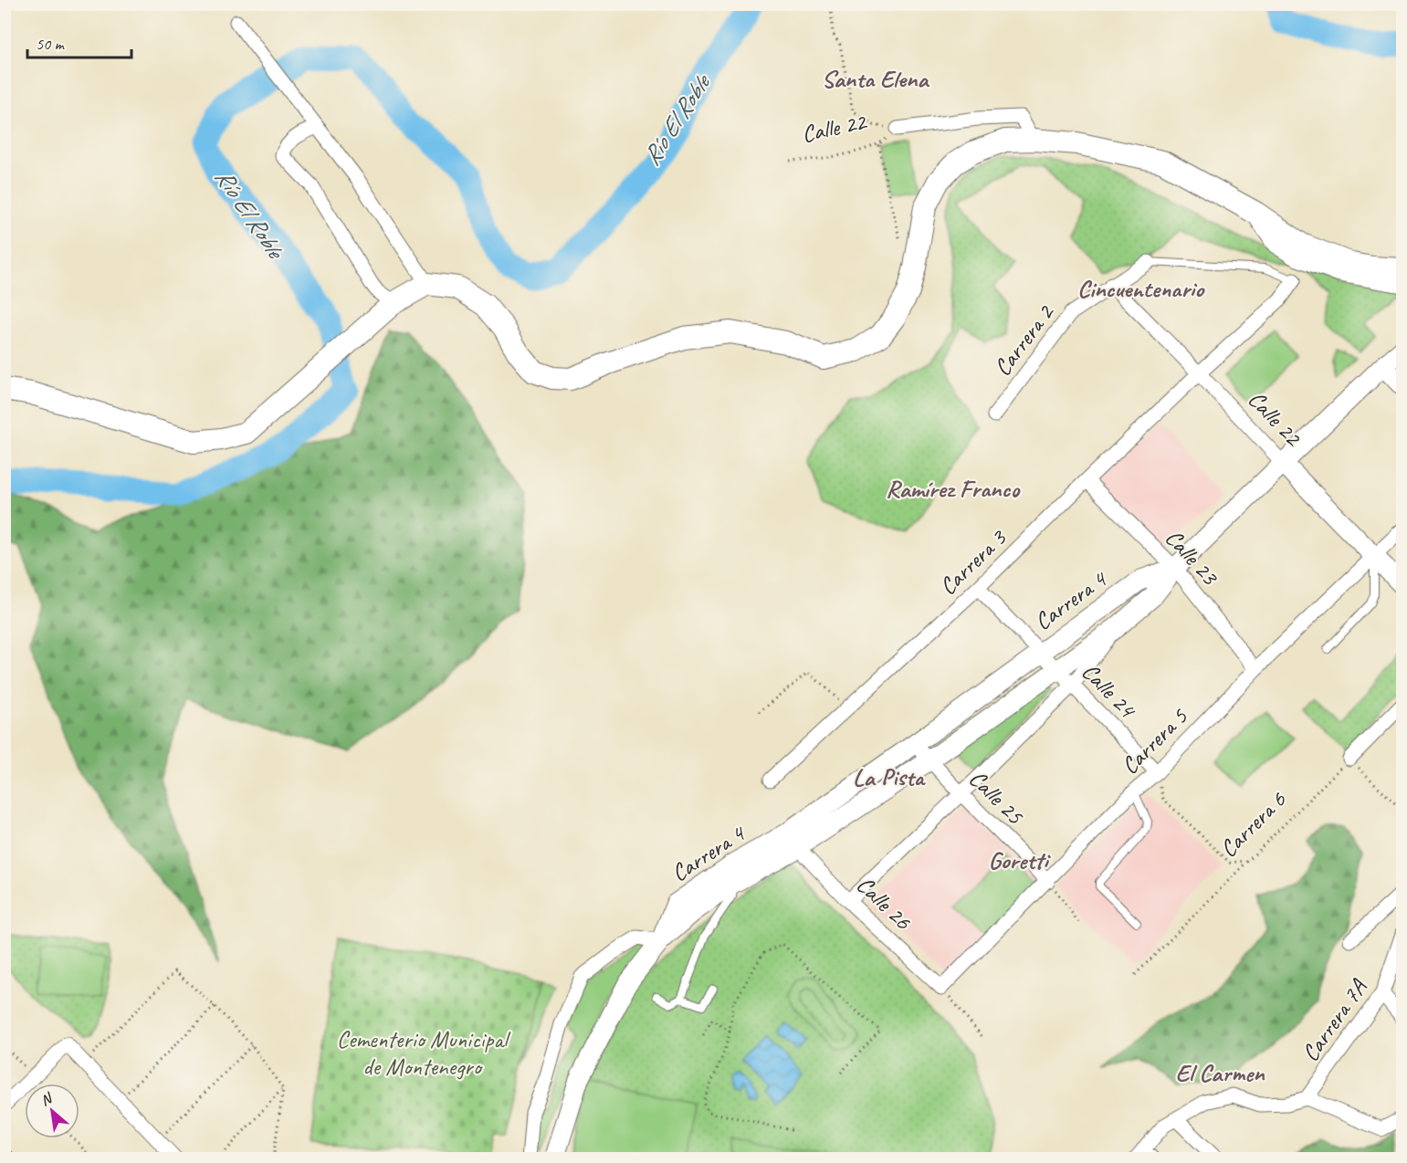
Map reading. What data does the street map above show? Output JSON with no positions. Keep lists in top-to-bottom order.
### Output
{
  "streets": {
    "main road": ["Calle 22", "Carrera 4"],
    "street": [
      "Carrera 2",
      "Calle 23",
      "Carrera 3",
      "Calle 24",
      "Carrera 5",
      "Calle 25",
      "Calle 26",
      "Carrera 7A"
    ],
    "path": ["Carrera 6"]
  },
  "crossings": [
    ["Calle 22", "Carrera 2"],
    ["Calle 22", "Carrera 3"],
    ["Calle 22", "Carrera 4"],
    ["Calle 22", "Carrera 5"],
    ["Calle 23", "Carrera 3"],
    ["Calle 23", "Carrera 4"],
    ["Calle 23", "Carrera 5"],
    ["Carrera 3", "Calle 24"],
    ["Carrera 4", "Calle 24"],
    ["Carrera 4", "Calle 25"],
    ["Carrera 4", "Calle 26"],
    ["Calle 24", "Carrera 5"],
    ["Carrera 5", "Calle 25"],
    ["Carrera 5", "Calle 26"]
  ],
  "districts": [
    "Santa Elena",
    "Cincuentenario",
    "Ramírez Franco",
    "La Pista",
    "Goretti",
    "El Carmen"
  ],
  "water": ["Río El Roble"],
  "parks": ["Cementerio Municipal de Montenegro"],
  "scale_bar": "50 m",
  "north": "top left"
}
